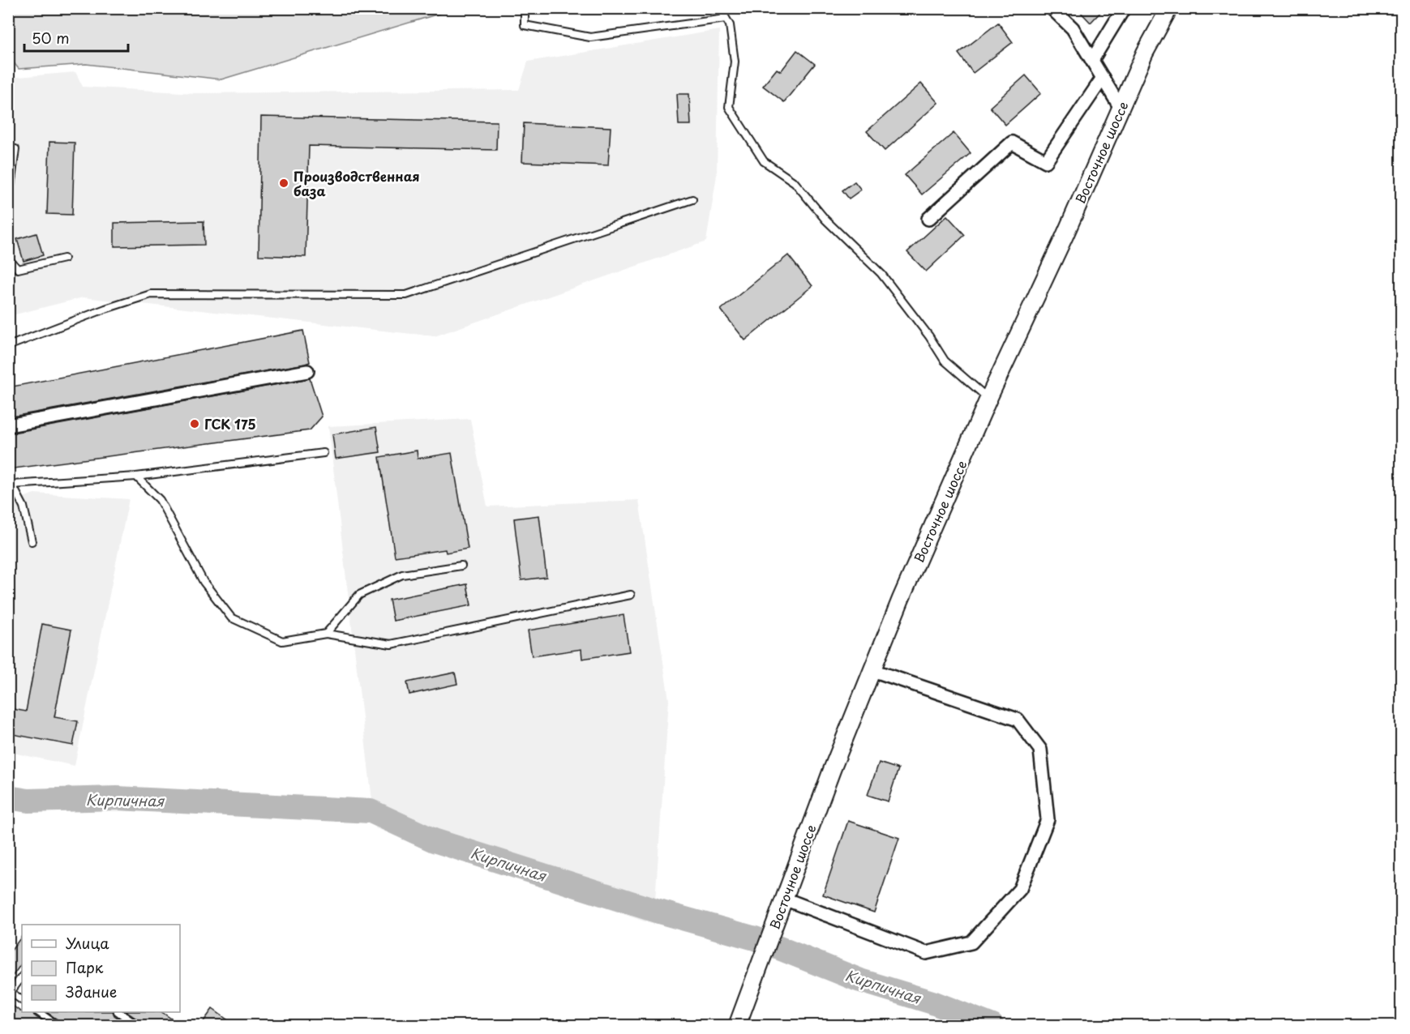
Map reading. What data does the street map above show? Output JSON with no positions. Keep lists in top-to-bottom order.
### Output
{
  "streets": {
    "street": ["Восточное шоссе"]
  },
  "water": ["Кирпичная"],
  "places": ["Производственная база", "ГСК 175"],
  "legend": ["Улица", "Парк", "Здание"],
  "scale_bar": "50 m"
}
